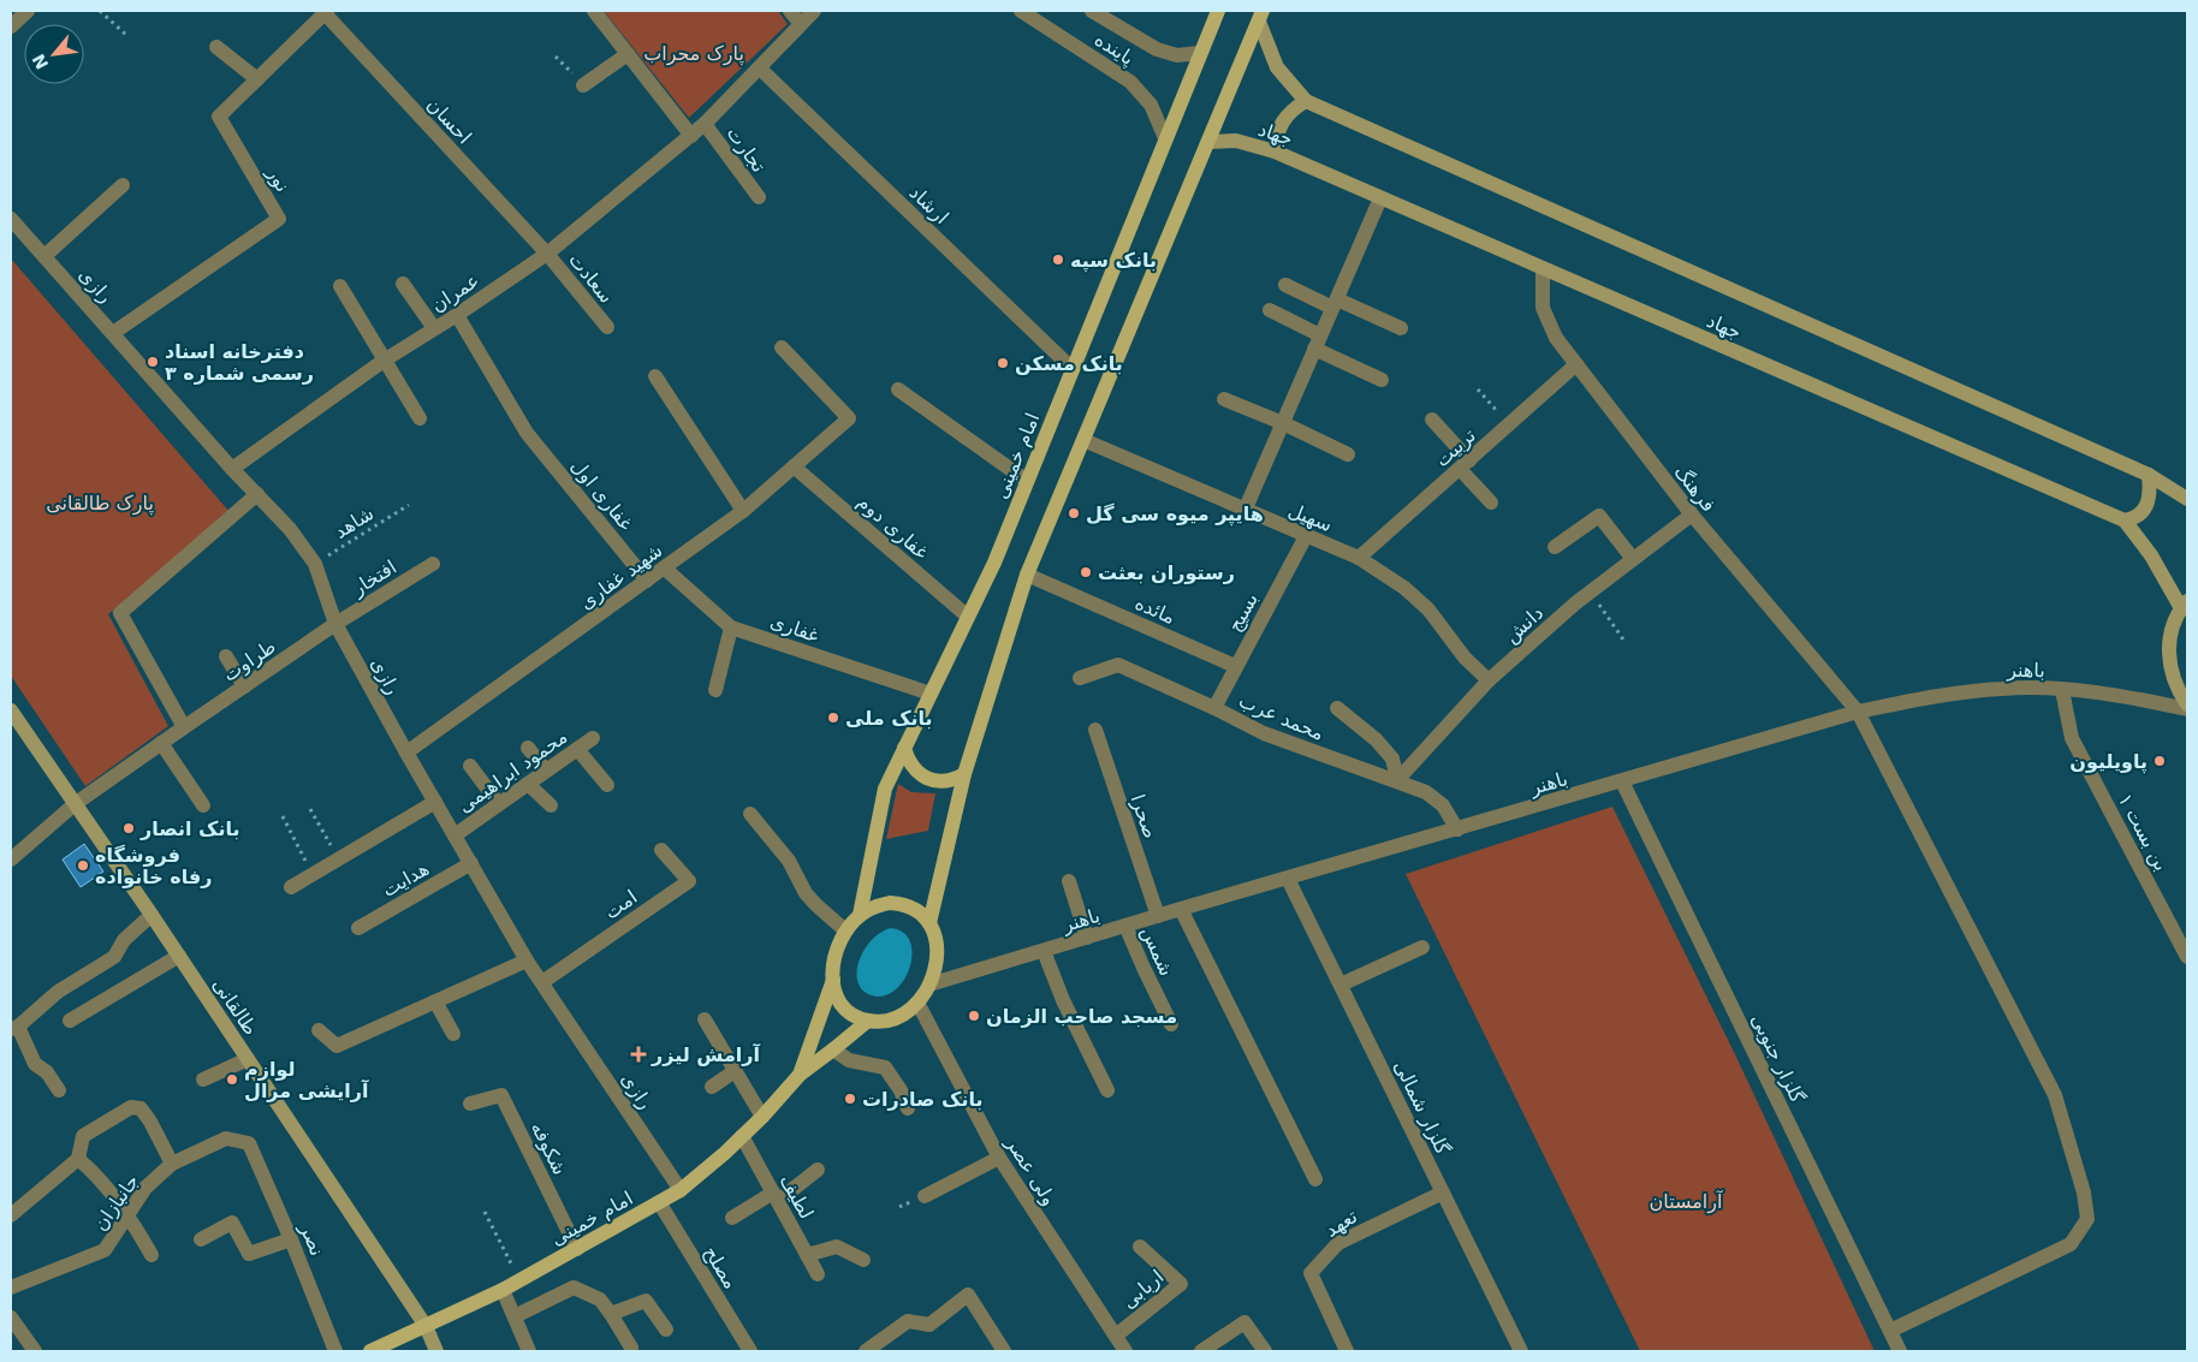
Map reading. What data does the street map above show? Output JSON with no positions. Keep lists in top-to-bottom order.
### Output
{
  "streets": {
    "main road": ["جهاد", "امام خمینی", "طالقانی"],
    "street": [
      "پاینده",
      "احسان",
      "تجارت",
      "نور",
      "ارشاد",
      "سعادت",
      "رازی",
      "عمران",
      "تربیت",
      "فرهنگ",
      "غفاری اول",
      "سهیل",
      "غفاری دوم",
      "شهید غفاری",
      "افتخار",
      "مائده",
      "بسیج",
      "دانش",
      "غفاری",
      "طراوت",
      "باهنر",
      "محمد عرب",
      "محمود ابراهیمی",
      "صحرا",
      "بن بست ۱",
      "هدایت",
      "امت",
      "شمس",
      "گلزار جنوبی",
      "گلزار شمالی",
      "شکوفه",
      "ولی عصر",
      "لطیف",
      "جانبازان",
      "تعهد",
      "نصر",
      "مصلح",
      "اربابی"
    ],
    "path": ["شاهد"]
  },
  "crossings": [
    ["پاینده", "امام خمینی"],
    ["احسان", "نور"],
    ["احسان", "سعادت"],
    ["احسان", "عمران"],
    ["جهاد", "فرهنگ"],
    ["تجارت", "عمران"],
    ["نور", "رازی"],
    ["ارشاد", "عمران"],
    ["ارشاد", "امام خمینی"],
    ["سعادت", "عمران"],
    ["رازی", "عمران"],
    ["رازی", "امام خمینی"],
    ["رازی", "شاهد"],
    ["رازی", "شهید غفاری"],
    ["رازی", "افتخار"],
    ["رازی", "طراوت"],
    ["رازی", "محمود ابراهیمی"],
    ["رازی", "هدایت"],
    ["رازی", "امت"],
    ["عمران", "غفاری اول"],
    ["تربیت", "فرهنگ"],
    ["تربیت", "سهیل"],
    ["امام خمینی", "غفاری دوم"],
    ["امام خمینی", "غفاری"],
    ["امام خمینی", "باهنر"],
    ["امام خمینی", "طالقانی"],
    ["امام خمینی", "شکوفه"],
    ["امام خمینی", "ولی عصر"],
    ["امام خمینی", "لطیف"],
    ["امام خمینی", "مصلح"],
    ["فرهنگ", "دانش"],
    ["فرهنگ", "باهنر"],
    ["فرهنگ", "گلزار جنوبی"],
    ["غفاری اول", "شهید غفاری"],
    ["سهیل", "بسیج"],
    ["سهیل", "دانش"],
    ["غفاری دوم", "شهید غفاری"],
    ["شهید غفاری", "غفاری"],
    ["افتخار", "طراوت"],
    ["مائده", "بسیج"],
    ["بسیج", "محمد عرب"],
    ["دانش", "محمد عرب"],
    ["طراوت", "طالقانی"],
    ["باهنر", "محمد عرب"],
    ["باهنر", "صحرا"],
    ["باهنر", "بن بست ۱"],
    ["باهنر", "شمس"],
    ["باهنر", "گلزار جنوبی"],
    ["باهنر", "گلزار شمالی"],
    ["باهنر", "ولی عصر"],
    ["گلزار شمالی", "تعهد"],
    ["ولی عصر", "اربابی"],
    ["جانبازان", "نصر"]
  ],
  "parks": ["پارک محراب", "پارک طالقانی", "آرامستان"],
  "places": {
    "other": [
      "بانک سپه",
      "دفترخانه اسناد رسمی شماره ۳",
      "بانک مسکن",
      "هایپر میوه سی گل",
      "رستوران بعثت",
      "بانک ملی",
      "پاویلیون",
      "بانک انصار",
      "فروشگاه رفاه خانواده",
      "مسجد صاحب الزمان",
      "لوازم آرایشی مرال",
      "بانک صادرات"
    ],
    "health": ["آرامش لیزر"]
  },
  "north": "bottom left"
}
